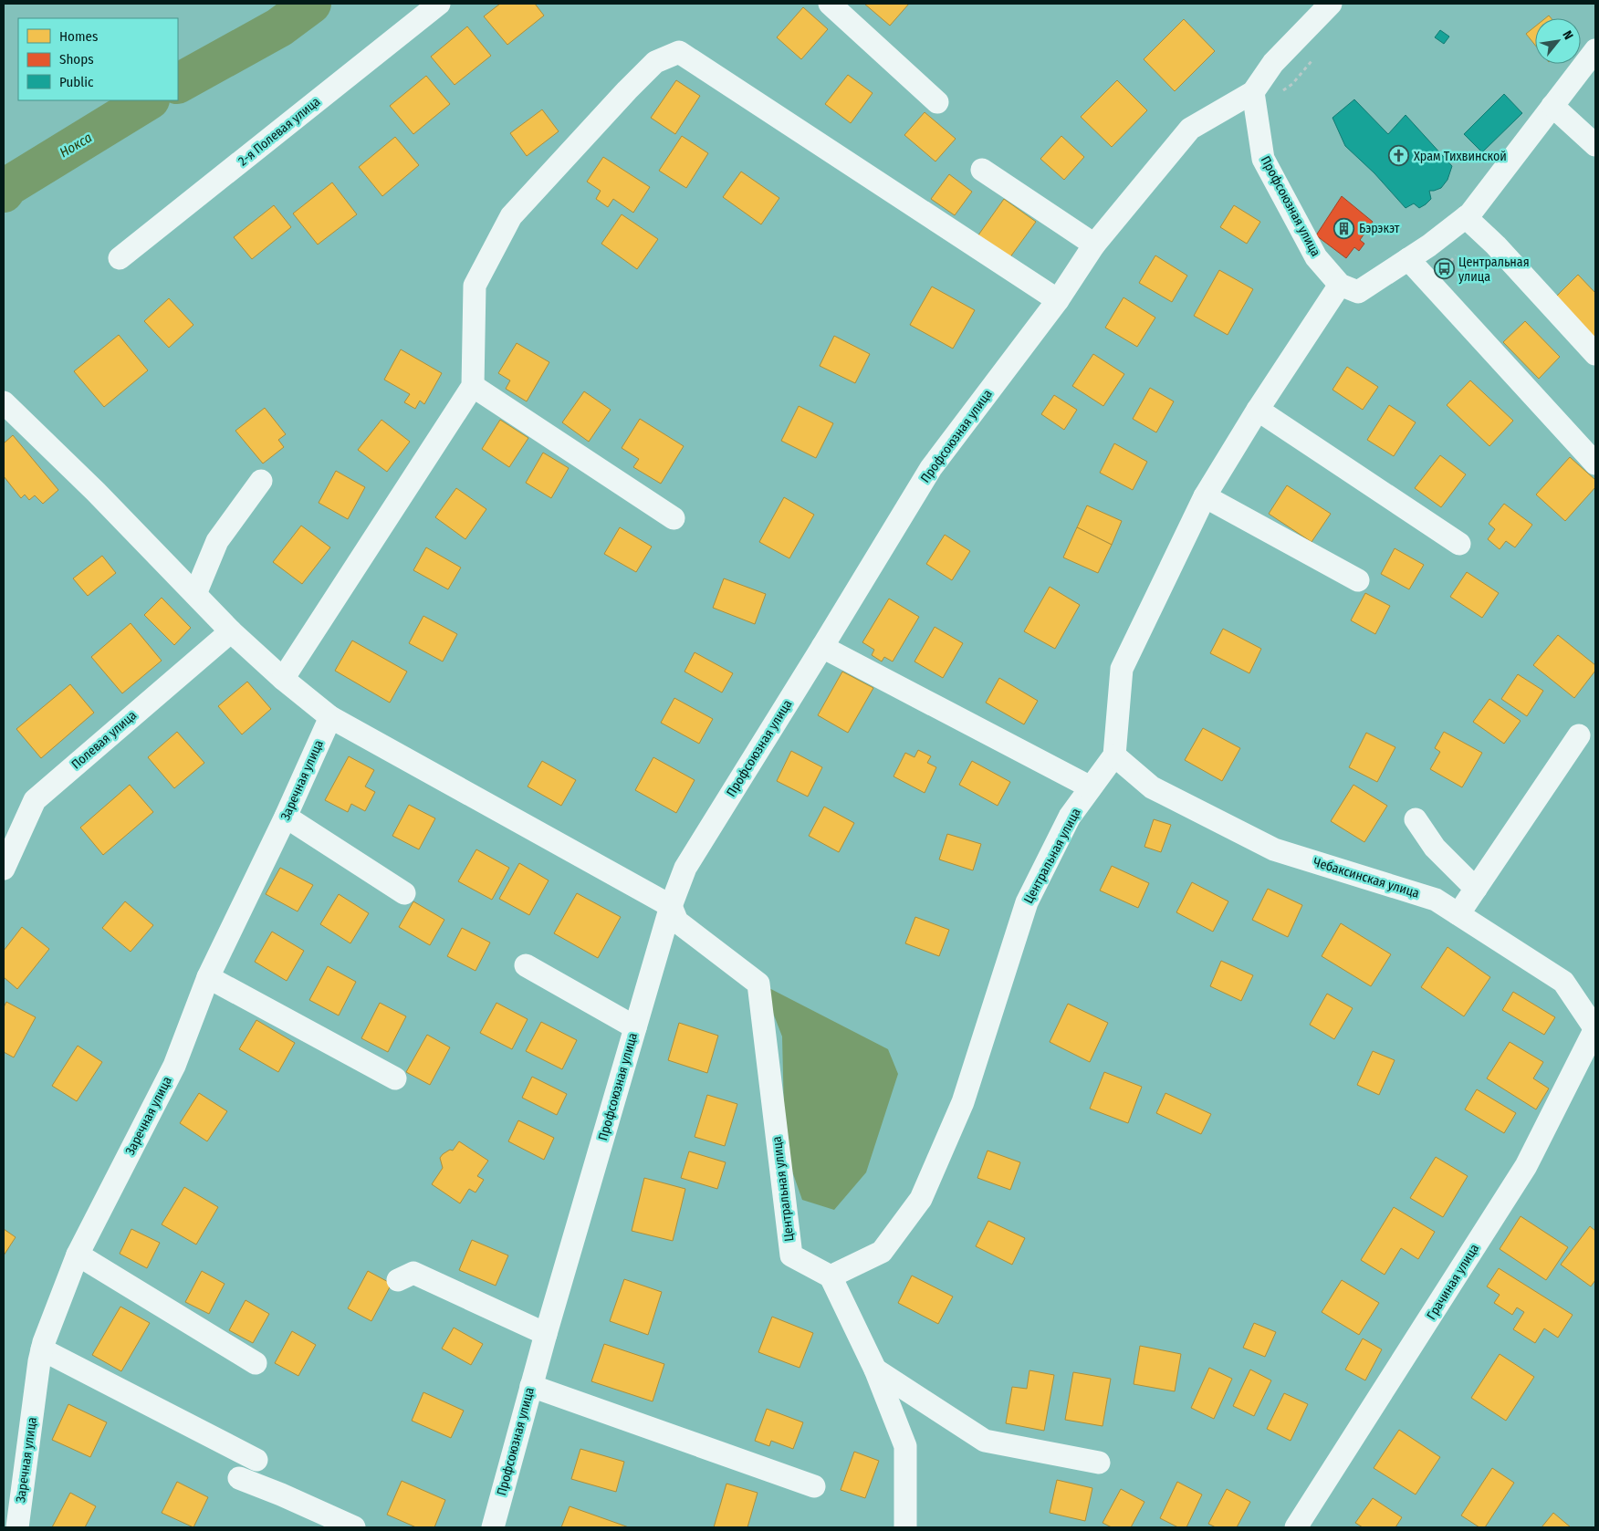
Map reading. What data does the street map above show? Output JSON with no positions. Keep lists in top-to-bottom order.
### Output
{
  "streets": {
    "street": [
      "2-я Полевая улица",
      "Профсоюзная улица",
      "Полевая улица",
      "Заречная улица",
      "Центральная улица",
      "Чебаксинская улица",
      "Грачиная улица"
    ]
  },
  "crossings": [
    ["Профсоюзная улица", "Центральная улица"],
    ["Центральная улица", "Чебаксинская улица"],
    ["Чебаксинская улица", "Грачиная улица"]
  ],
  "water": ["Нокса"],
  "places": {
    "church": ["Храм Тихвинской"],
    "building": ["Бэрэкэт"],
    "bus stop": ["Центральная улица"]
  },
  "legend": ["Homes", "Shops", "Public"],
  "north": "top right"
}
